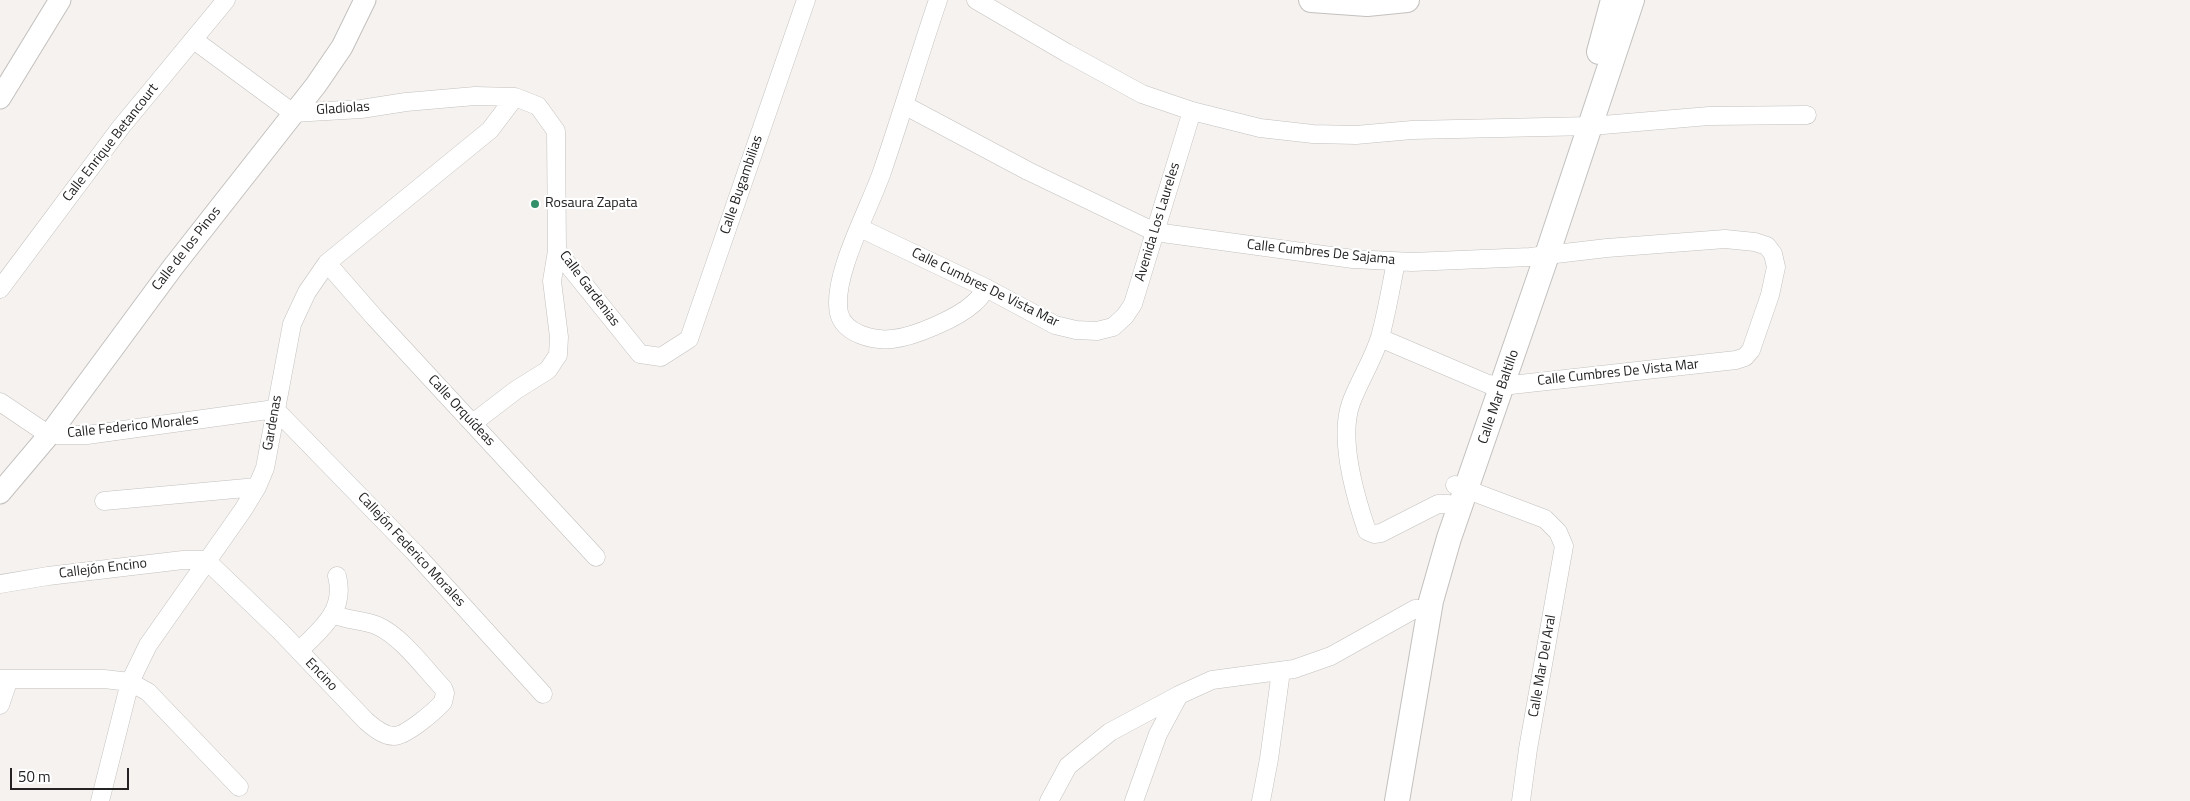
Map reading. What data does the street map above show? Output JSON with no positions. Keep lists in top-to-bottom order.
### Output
{
  "streets": {
    "main road": ["Calle Mar Baltillo"],
    "street": [
      "Gladiolas",
      "Calle Enrique Betancourt",
      "Calle Bugambilias",
      "Avenida Los Laureles",
      "Calle de los Pinos",
      "Calle Cumbres De Sajama",
      "Calle Cumbres De Vista Mar",
      "Calle Gardenias",
      "Calle Orquídeas",
      "Gardenas",
      "Calle Federico Morales",
      "Callejón Federico Morales",
      "Callejón Encino",
      "Calle Mar Del Aral",
      "Encino"
    ]
  },
  "crossings": [
    ["Gladiolas", "Calle de los Pinos"],
    ["Gladiolas", "Calle Gardenias"],
    ["Gladiolas", "Gardenas"],
    ["Calle Bugambilias", "Calle Gardenias"],
    ["Avenida Los Laureles", "Calle Cumbres De Sajama"],
    ["Avenida Los Laureles", "Calle Cumbres De Vista Mar"],
    ["Calle de los Pinos", "Calle Federico Morales"],
    ["Calle Cumbres De Sajama", "Calle Cumbres De Vista Mar"],
    ["Calle Cumbres De Sajama", "Calle Mar Baltillo"],
    ["Calle Cumbres De Vista Mar", "Calle Mar Baltillo"],
    ["Calle Gardenias", "Gardenas"],
    ["Calle Mar Baltillo", "Calle Mar Del Aral"],
    ["Calle Orquídeas", "Gardenas"],
    ["Gardenas", "Calle Federico Morales"],
    ["Gardenas", "Callejón Federico Morales"],
    ["Gardenas", "Callejón Encino"],
    ["Gardenas", "Encino"],
    ["Calle Federico Morales", "Callejón Federico Morales"],
    ["Callejón Encino", "Encino"]
  ],
  "places": ["Rosaura Zapata"],
  "scale_bar": "50 m"
}
